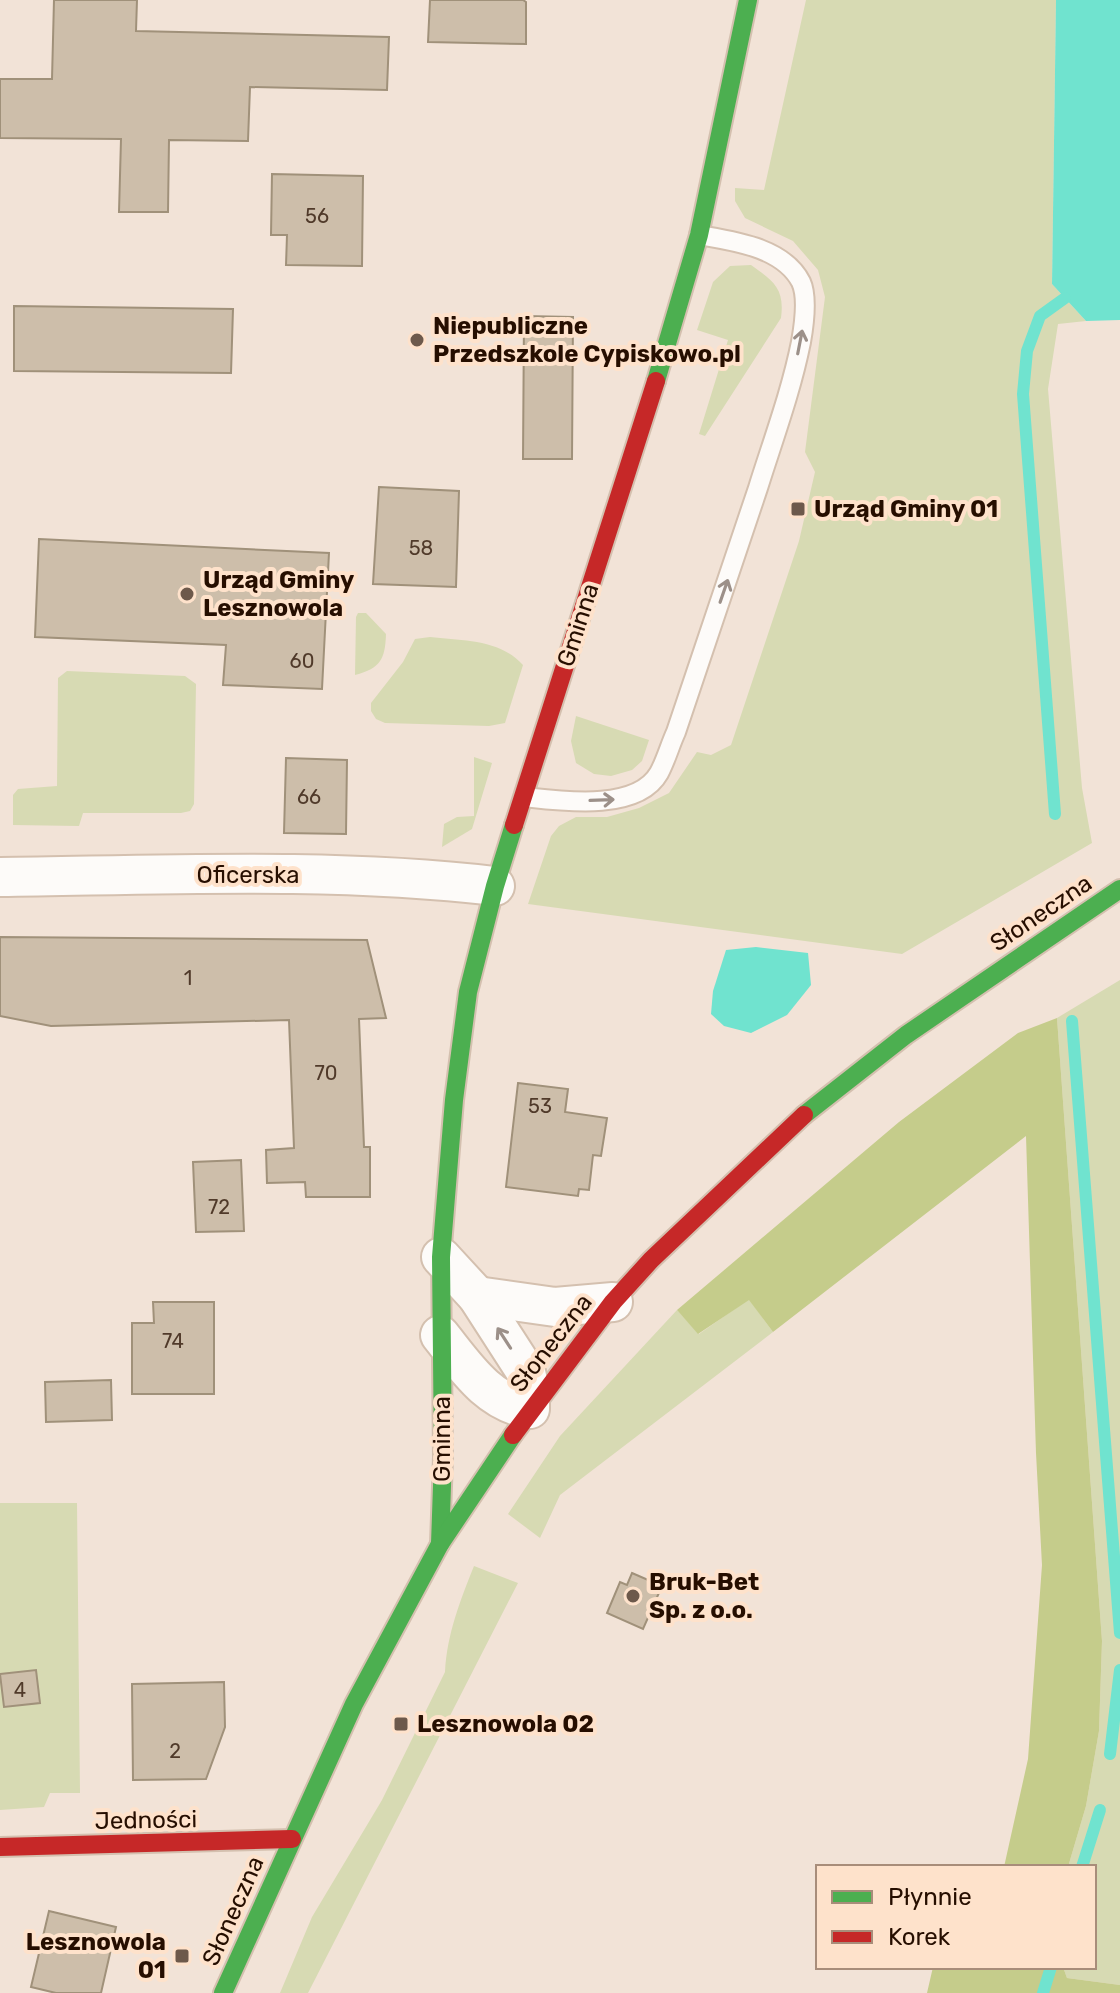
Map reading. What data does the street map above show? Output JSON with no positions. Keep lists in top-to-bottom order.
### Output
{
  "streets": {
    "street": [
      "Gminna",
      "Oficerska",
      "Słoneczna",
      "Jedności"
    ]
  },
  "crossings": [
    ["Gminna", "Oficerska"],
    ["Gminna", "Słoneczna"],
    ["Słoneczna", "Jedności"]
  ],
  "places": {
    "other": ["Niepubliczne Przedszkole Cypiskowo.pl", "Urząd Gminy Lesznowola", "Bruk-Bet Sp. z o.o."],
    "transit": ["Urząd Gminy 01", "Lesznowola 02", "Lesznowola 01"]
  },
  "house_numbers": [
    "56",
    "58",
    "60",
    "66",
    "1",
    "70",
    "53",
    "72",
    "74",
    "4",
    "2"
  ],
  "legend": ["Płynnie", "Korek"]
}
